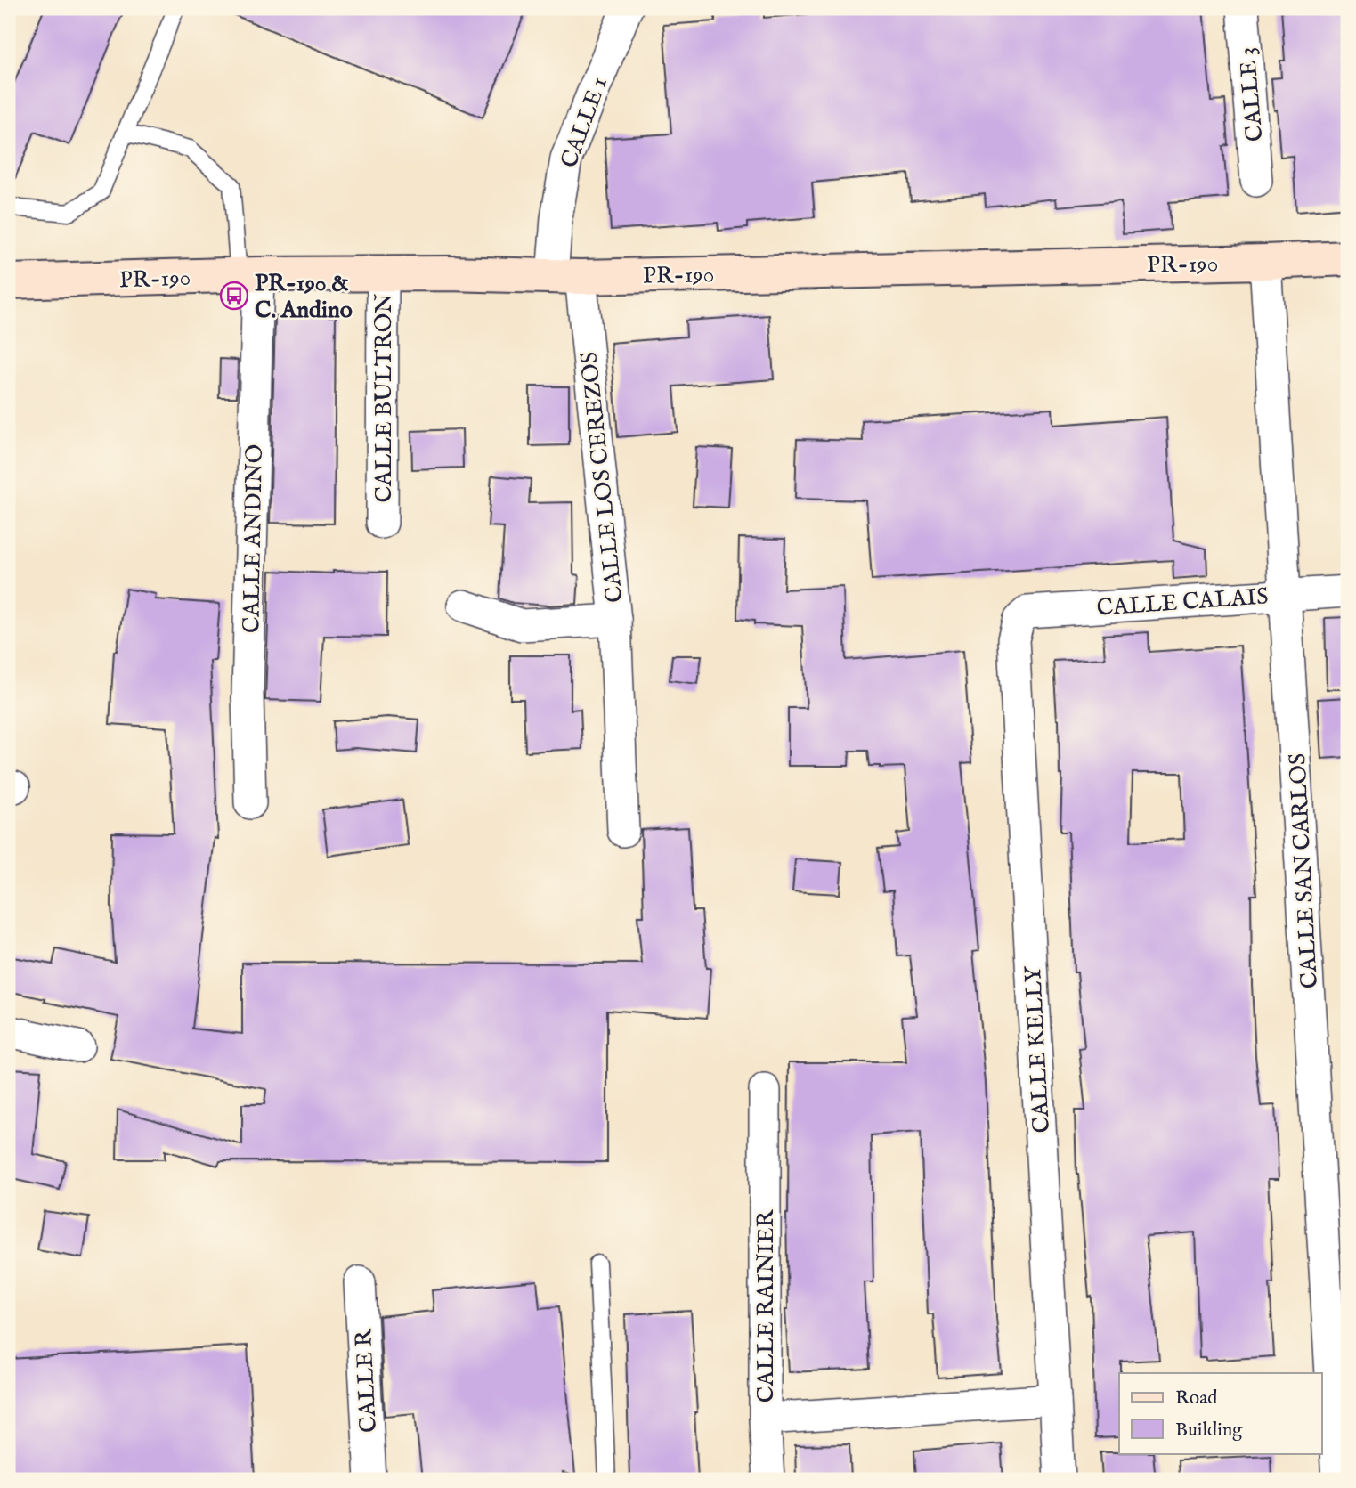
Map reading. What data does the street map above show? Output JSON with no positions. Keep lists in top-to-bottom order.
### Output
{
  "streets": {
    "street": [
      "CALLE 3",
      "CALLE 1",
      "PR-190",
      "CALLE BULTRON",
      "CALLE LOS CEREZOS",
      "CALLE ANDINO",
      "CALLE CALAIS",
      "CALLE SAN CARLOS",
      "CALLE KELLY",
      "CALLE RAINIER",
      "CALLE R"
    ]
  },
  "crossings": [
    ["CALLE 1", "PR-190"],
    ["CALLE 1", "CALLE LOS CEREZOS"],
    ["PR-190", "CALLE BULTRON"],
    ["PR-190", "CALLE LOS CEREZOS"],
    ["PR-190", "CALLE ANDINO"],
    ["PR-190", "CALLE SAN CARLOS"],
    ["CALLE CALAIS", "CALLE SAN CARLOS"],
    ["CALLE CALAIS", "CALLE KELLY"],
    ["CALLE KELLY", "CALLE RAINIER"]
  ],
  "places": {
    "bus stop": ["PR-190 & C. Andino"]
  },
  "legend": ["Road", "Building"]
}
